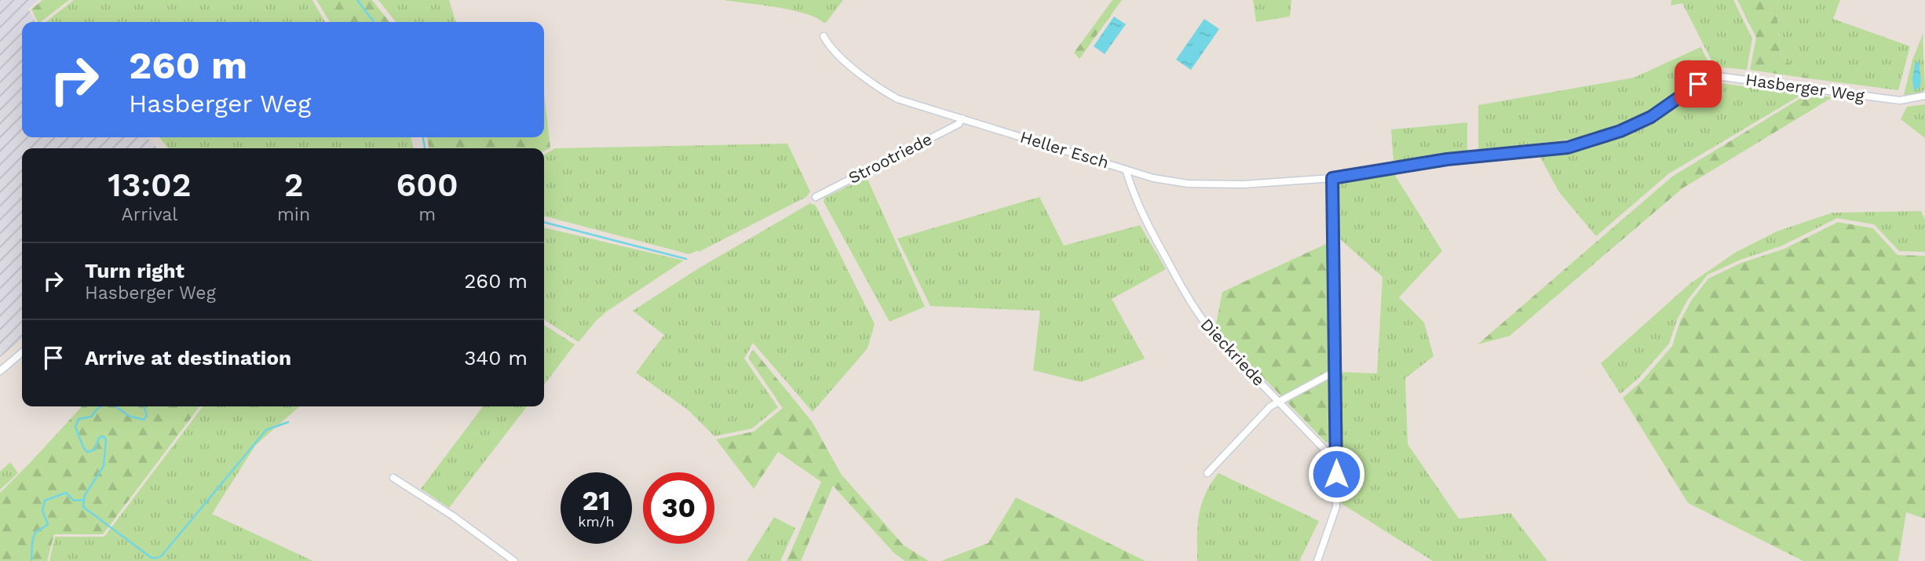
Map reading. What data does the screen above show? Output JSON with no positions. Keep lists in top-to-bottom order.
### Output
{
  "streets": {
    "street": [
      "Hasberger Weg",
      "Heller Esch",
      "Strootriede",
      "Dieckriede"
    ]
  },
  "crossings": [
    ["Hasberger Weg", "Heller Esch"],
    ["Heller Esch", "Strootriede"],
    ["Heller Esch", "Dieckriede"]
  ],
  "page": {
    "turn": ["260 m", "Hasberger Weg"],
    "eta": [
      "13:02",
      "Arrival",
      "2",
      "min",
      "600",
      "m"
    ],
    "list": [
      {
        "name": "Turn right",
        "note": "Hasberger Weg",
        "value": "260 m"
      },
      {
        "name": "Arrive at destination",
        "value": "340 m"
      }
    ],
    "speed": "21 km/h",
    "limit": "30"
  }
}
